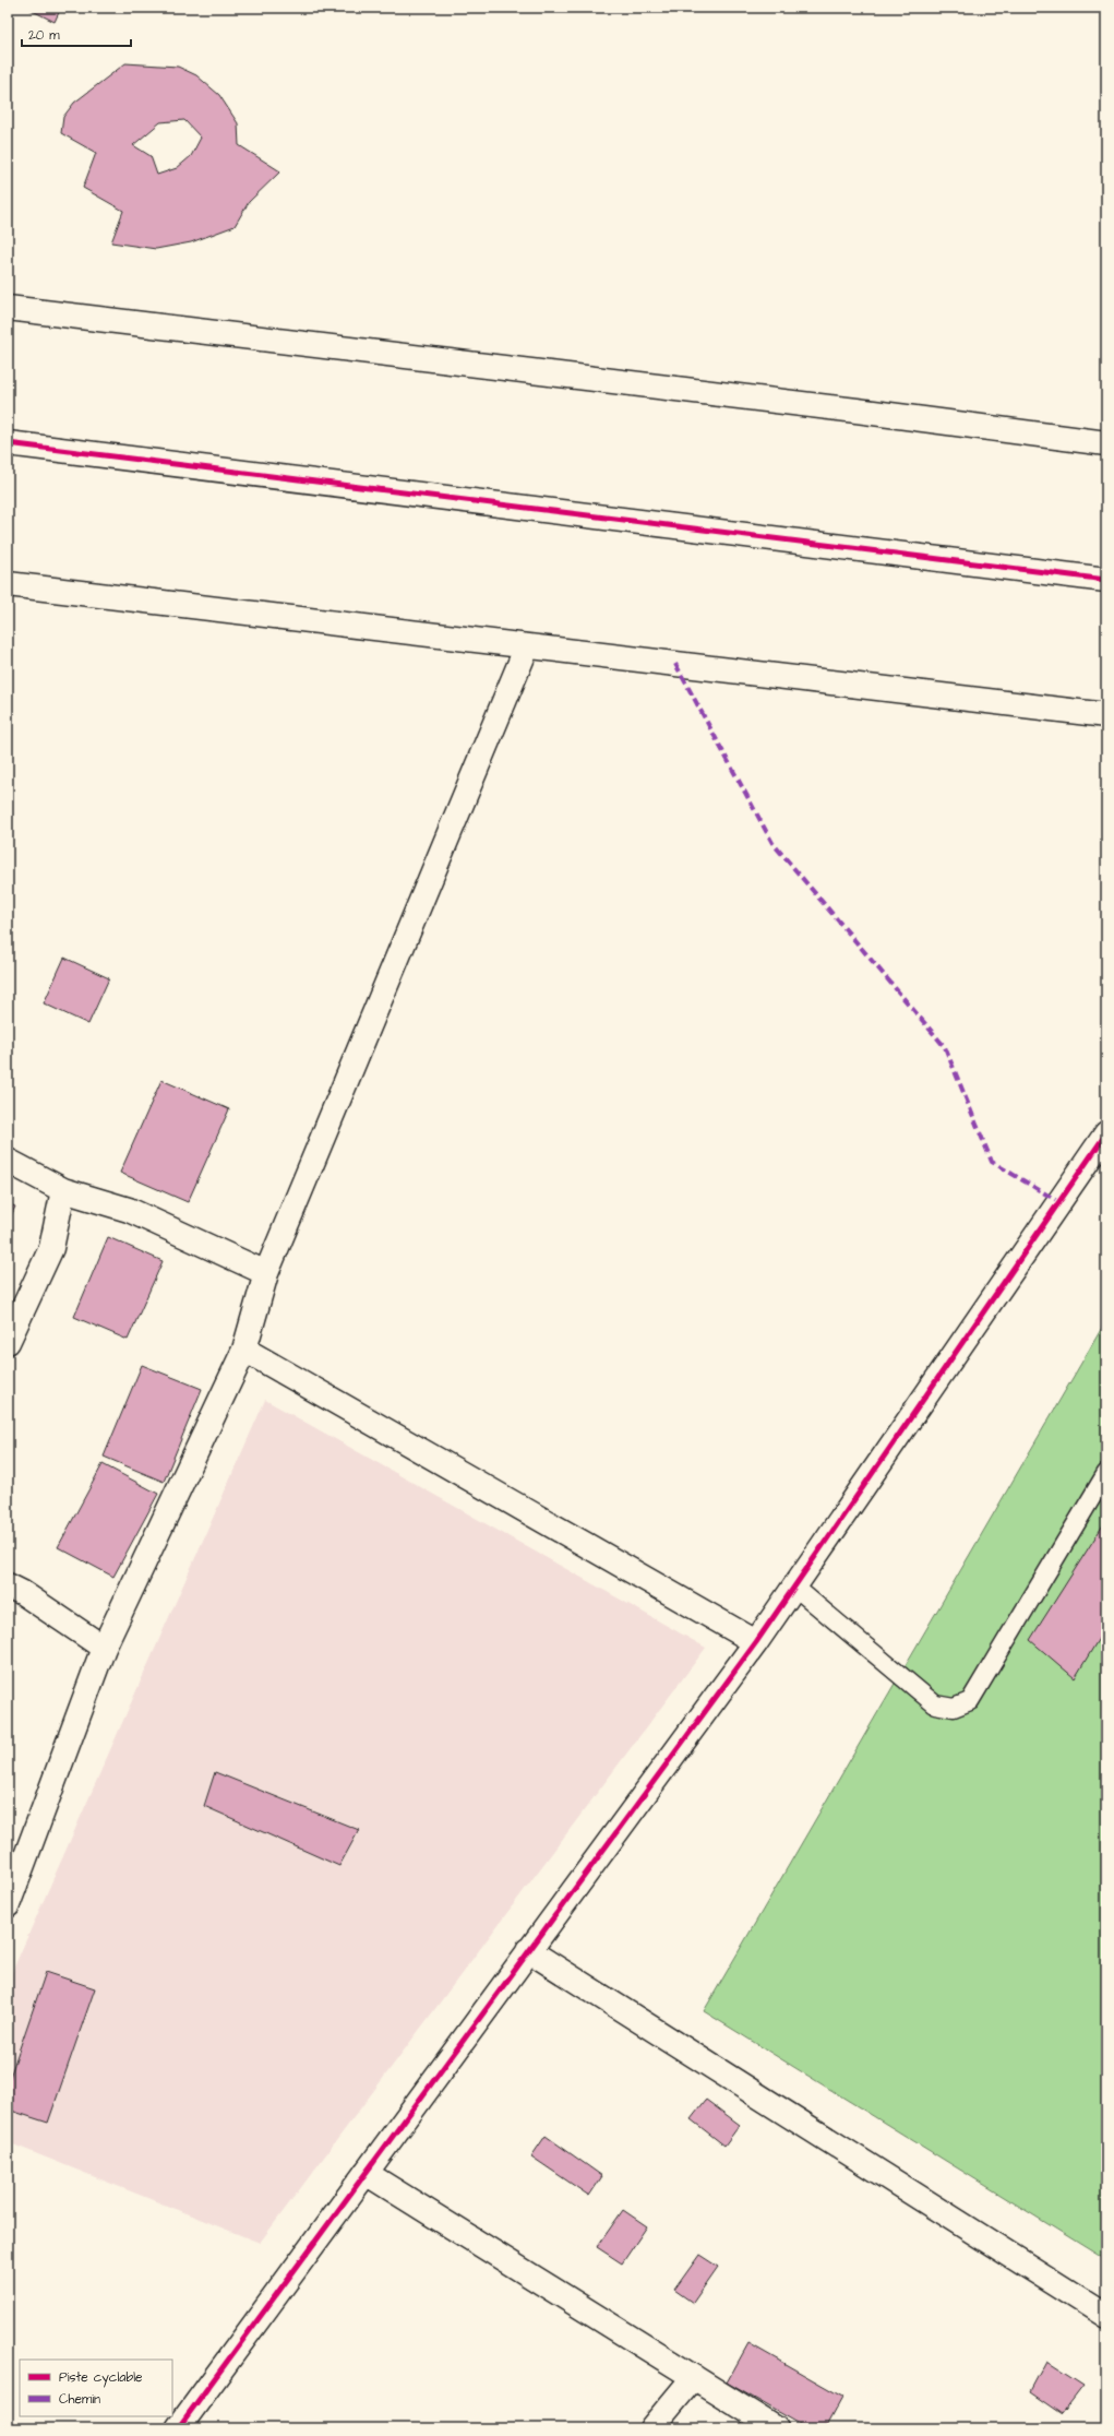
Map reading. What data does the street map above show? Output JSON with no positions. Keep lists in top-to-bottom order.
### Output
{
  "legend": ["Piste cyclable", "Chemin"],
  "scale_bar": "20 m"
}
